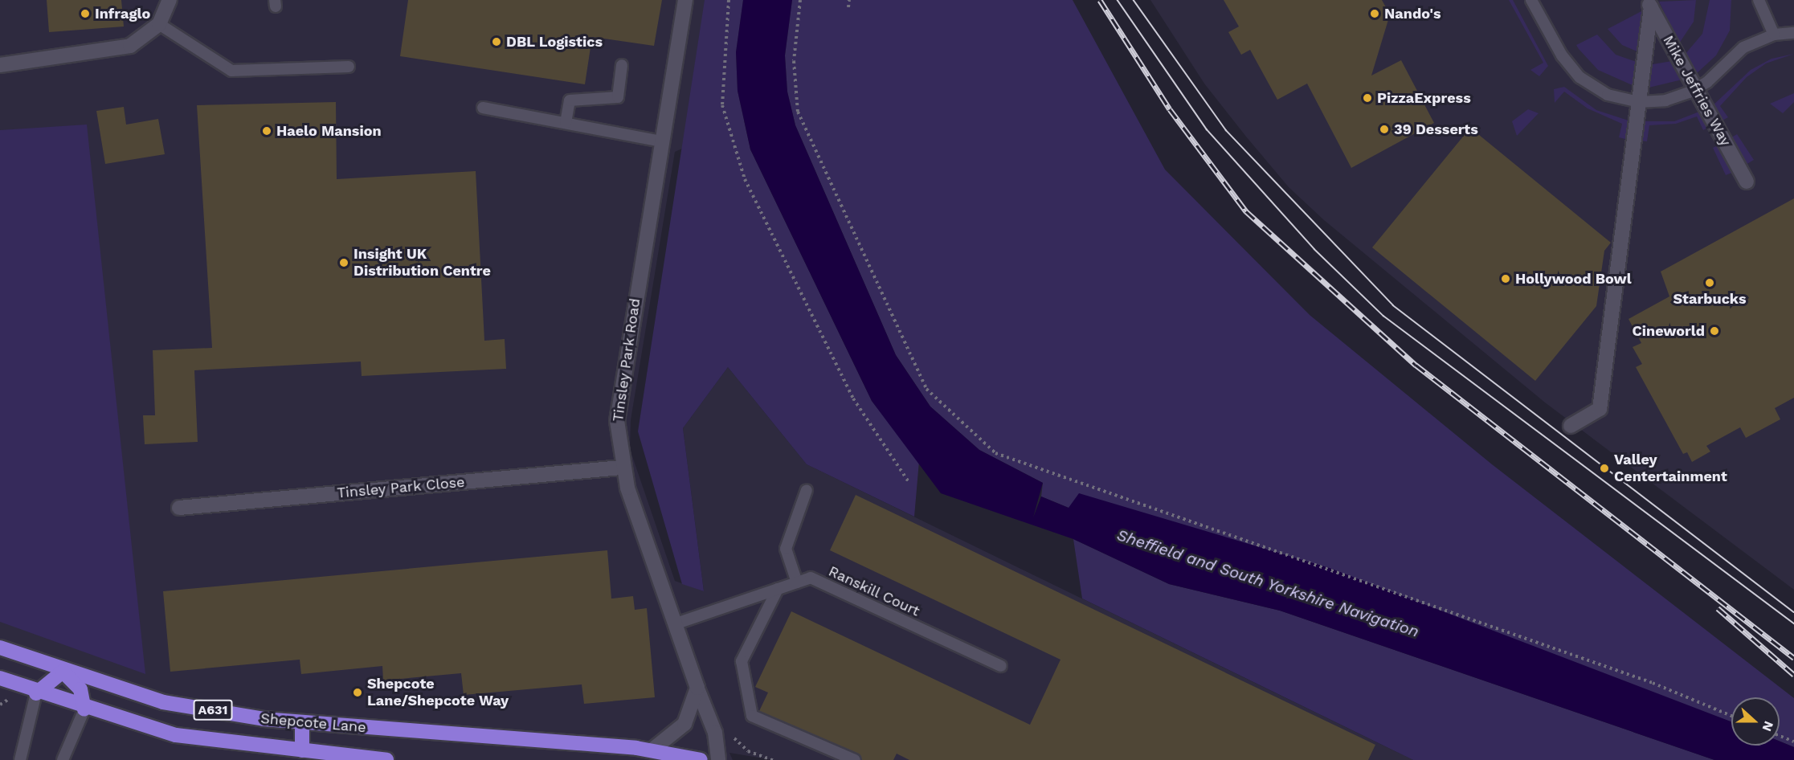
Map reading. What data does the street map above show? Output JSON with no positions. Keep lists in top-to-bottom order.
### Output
{
  "streets": {
    "highway": ["A631", "Shepcote Lane"],
    "street": ["Mike Jeffries Way", "Tinsley Park Road", "Tinsley Park Close"],
    "lane": ["Ranskill Court"]
  },
  "crossings": [
    ["Tinsley Park Road", "Tinsley Park Close"],
    ["Tinsley Park Road", "Ranskill Court"]
  ],
  "water": ["Sheffield and South Yorkshire Navigation"],
  "places": [
    "Infraglo",
    "Nando's",
    "DBL Logistics",
    "PizzaExpress",
    "39 Desserts",
    "Haelo Mansion",
    "Insight UK Distribution Centre",
    "Hollywood Bowl",
    "Starbucks",
    "Cineworld",
    "Valley Centertainment",
    "Shepcote Lane/Shepcote Way"
  ],
  "north": "right"
}
